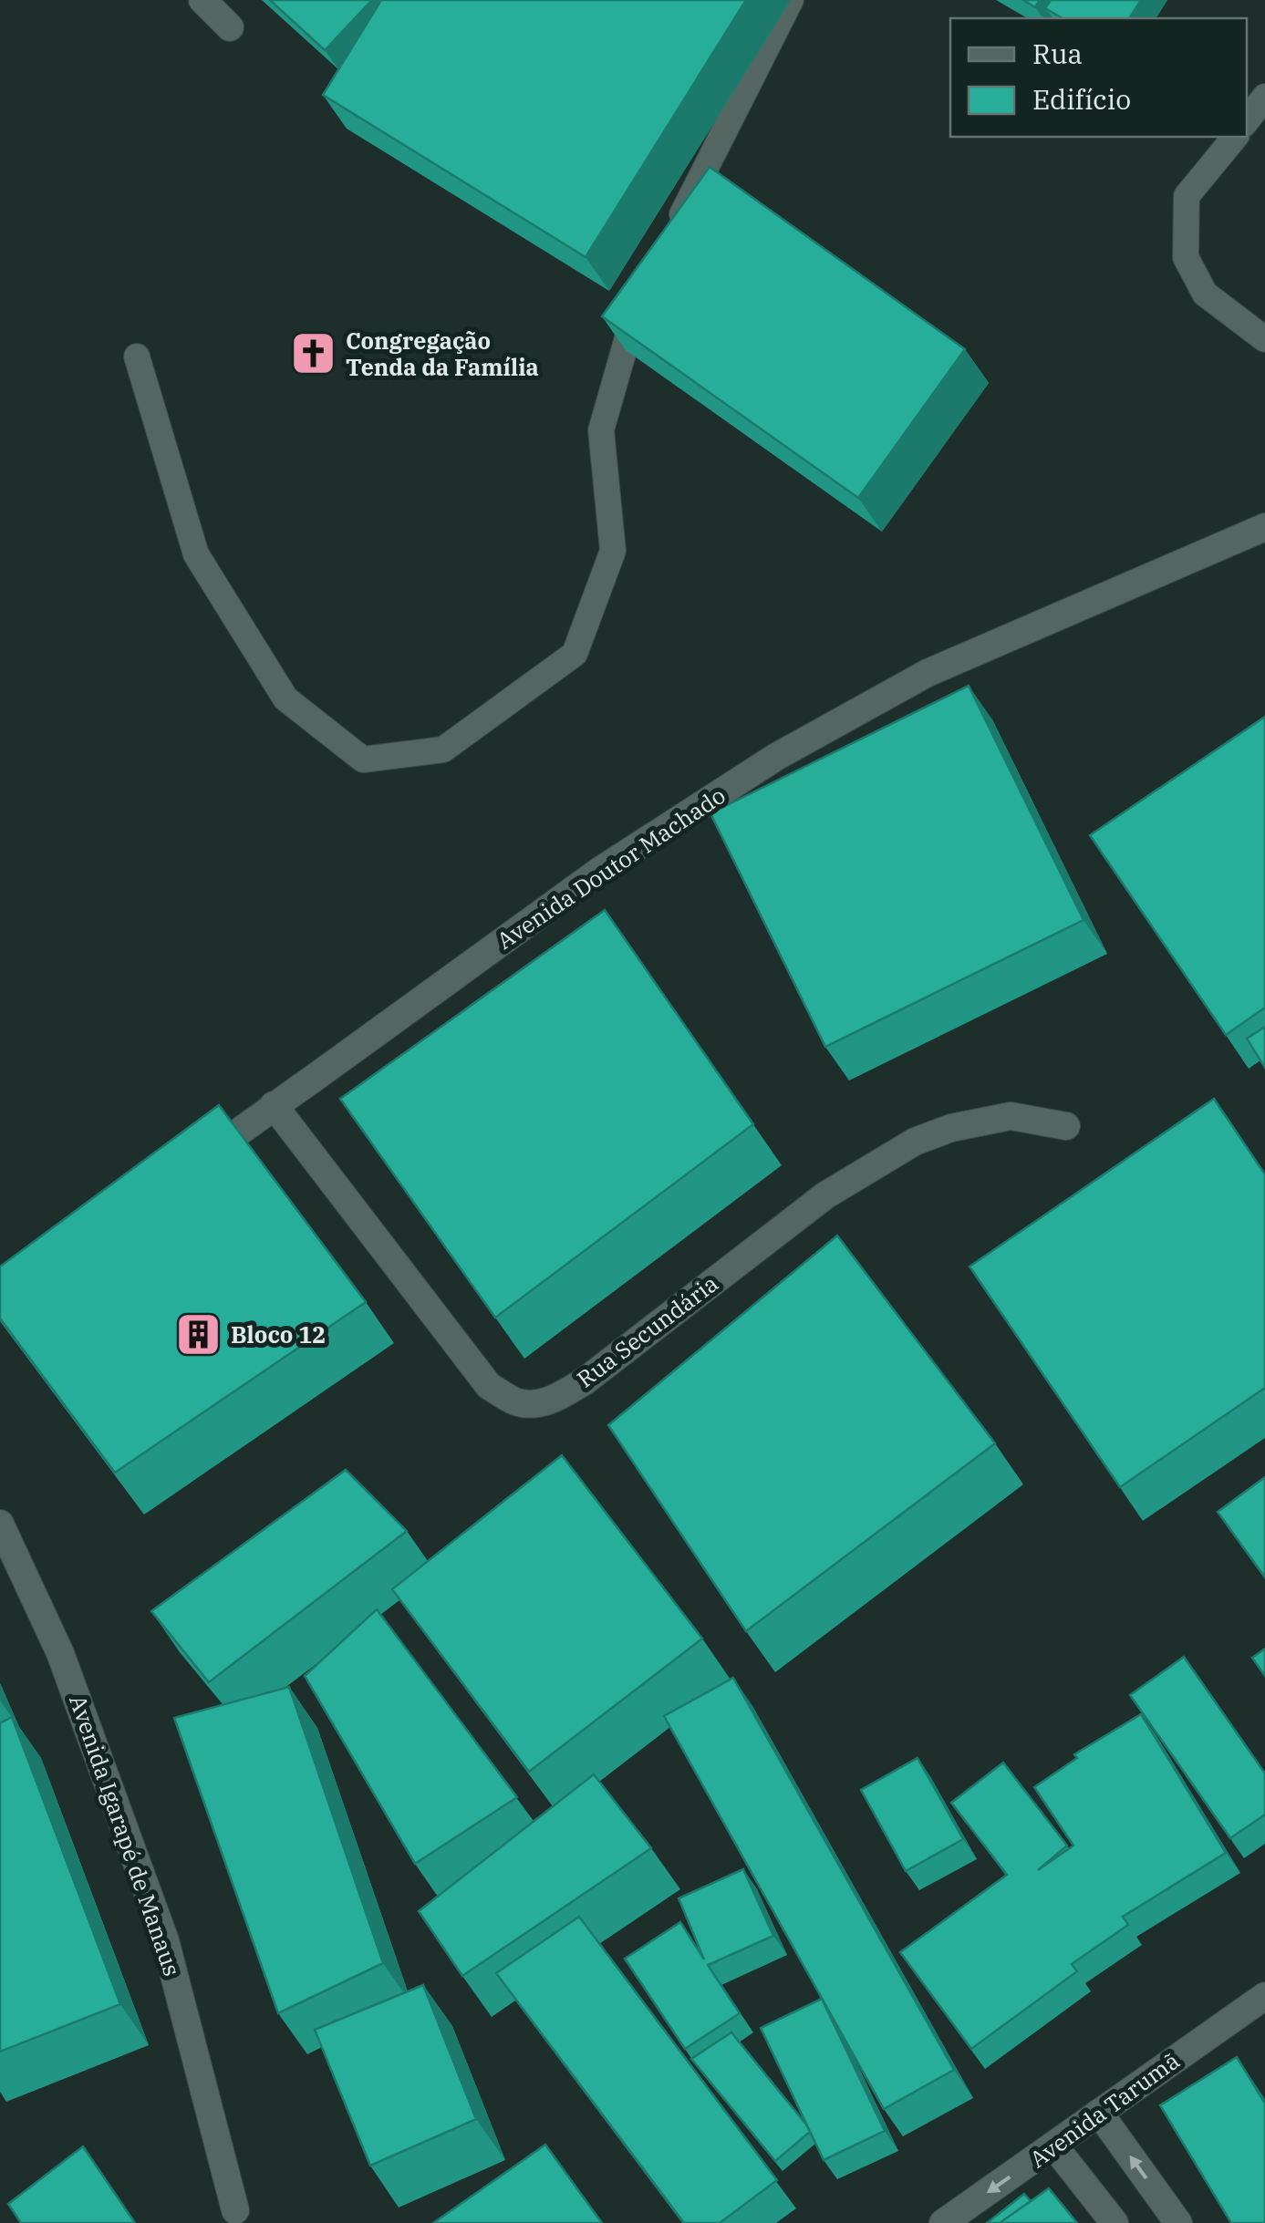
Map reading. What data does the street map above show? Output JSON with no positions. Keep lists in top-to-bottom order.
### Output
{
  "streets": {
    "street": [
      "Avenida Doutor Machado",
      "Rua Secundária",
      "Avenida Igarapé de Manaus",
      "Avenida Tarumã"
    ]
  },
  "crossings": [
    ["Avenida Doutor Machado", "Rua Secundária"]
  ],
  "places": {
    "church": ["Congregação Tenda da Família"],
    "building": ["Bloco 12"]
  },
  "legend": ["Rua", "Edifício"]
}
